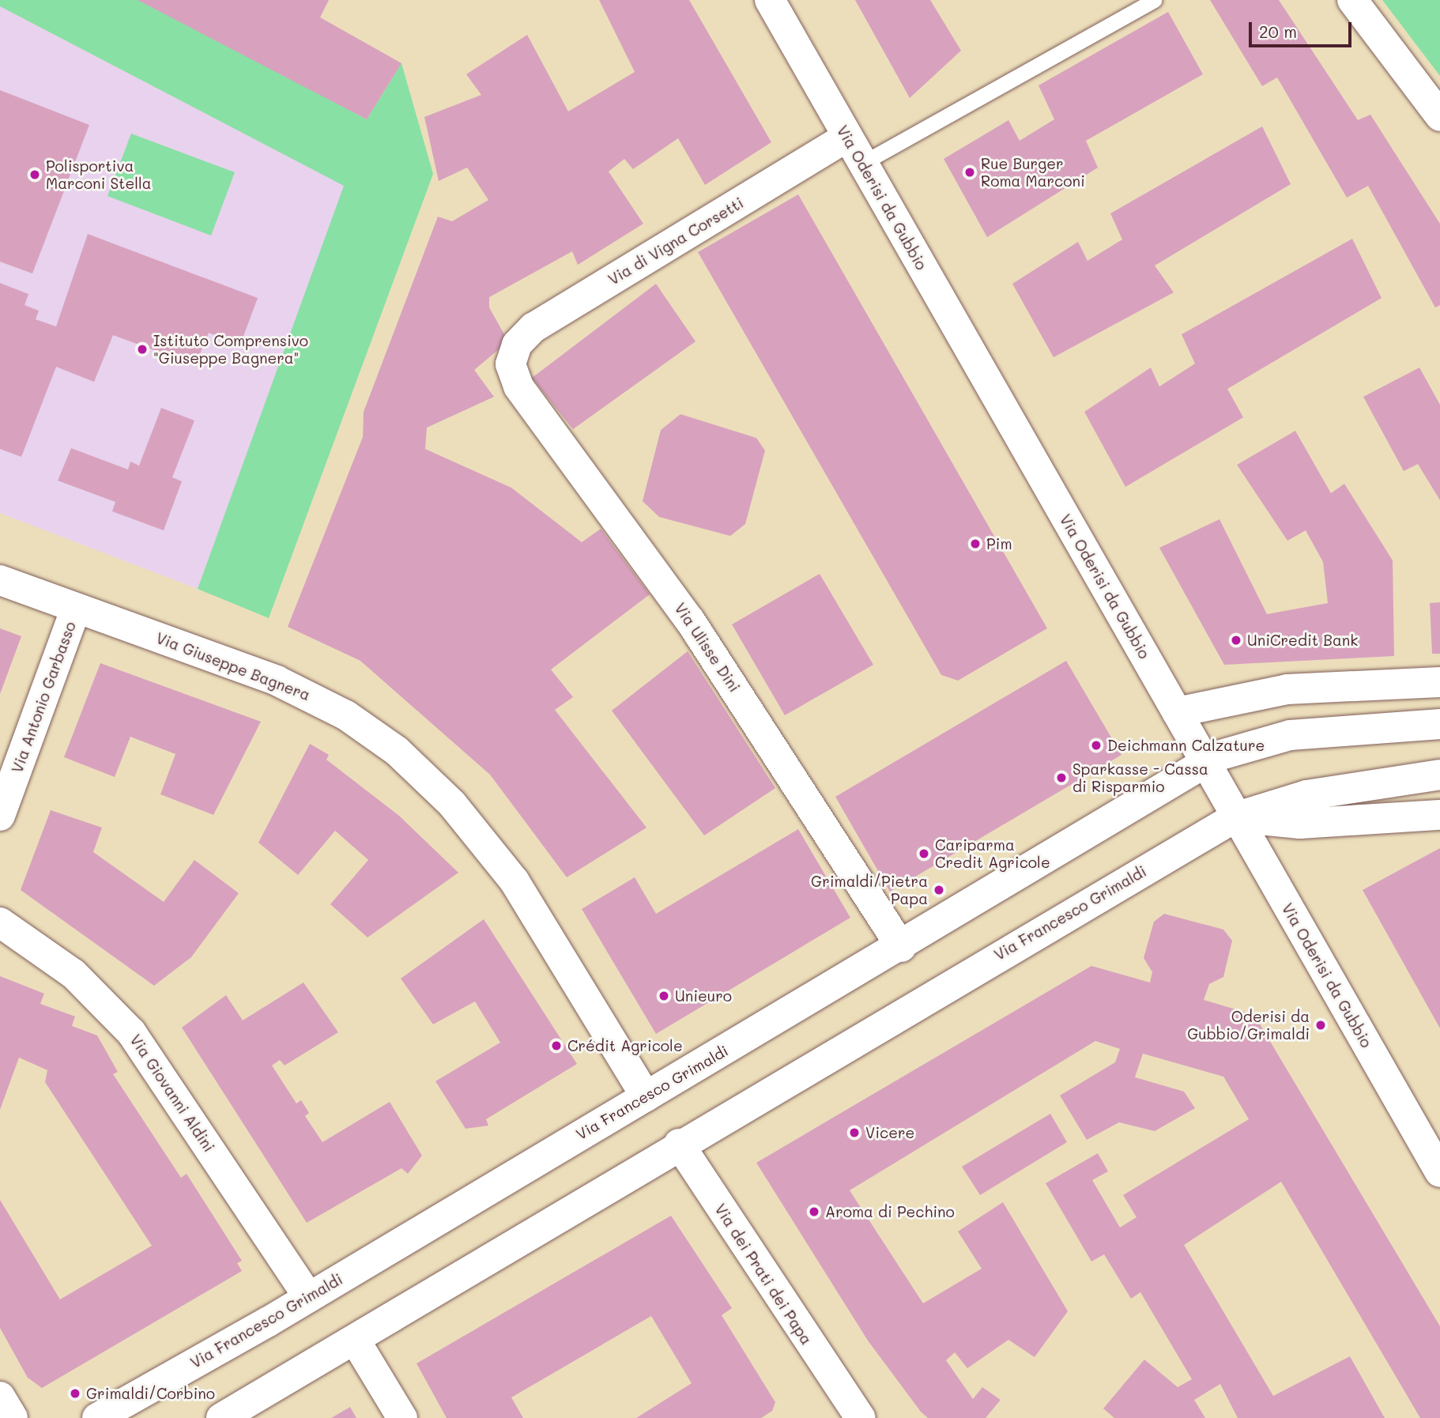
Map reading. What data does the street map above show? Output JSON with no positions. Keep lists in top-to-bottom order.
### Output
{
  "streets": {
    "main road": [
      "Via Oderisi da Gubbio",
      "Via di Vigna Corsetti",
      "Via Ulisse Dini",
      "Via Giuseppe Bagnera",
      "Via Antonio Garbasso",
      "Via Francesco Grimaldi",
      "Via Giovanni Aldini",
      "Via dei Prati dei Papa"
    ]
  },
  "crossings": [
    ["Via Oderisi da Gubbio", "Via di Vigna Corsetti"],
    ["Via Oderisi da Gubbio", "Via Francesco Grimaldi"],
    ["Via di Vigna Corsetti", "Via Ulisse Dini"],
    ["Via Ulisse Dini", "Via Francesco Grimaldi"],
    ["Via Giuseppe Bagnera", "Via Antonio Garbasso"],
    ["Via Giuseppe Bagnera", "Via Francesco Grimaldi"],
    ["Via Francesco Grimaldi", "Via Giovanni Aldini"],
    ["Via Francesco Grimaldi", "Via dei Prati dei Papa"]
  ],
  "places": [
    "Rue Burger Roma Marconi",
    "Polisportiva Marconi Stella",
    "Istituto Comprensivo \"Giuseppe Bagnera\"",
    "Pim",
    "UniCredit Bank",
    "Deichmann Calzature",
    "Sparkasse - Cassa di Risparmio",
    "Cariparma Credit Agricole",
    "Grimaldi/Pietra Papa",
    "Unieuro",
    "Oderisi da Gubbio/Grimaldi",
    "Crédit Agricole",
    "Vicere",
    "Aroma di Pechino",
    "Grimaldi/Corbino"
  ],
  "scale_bar": "20 m"
}
